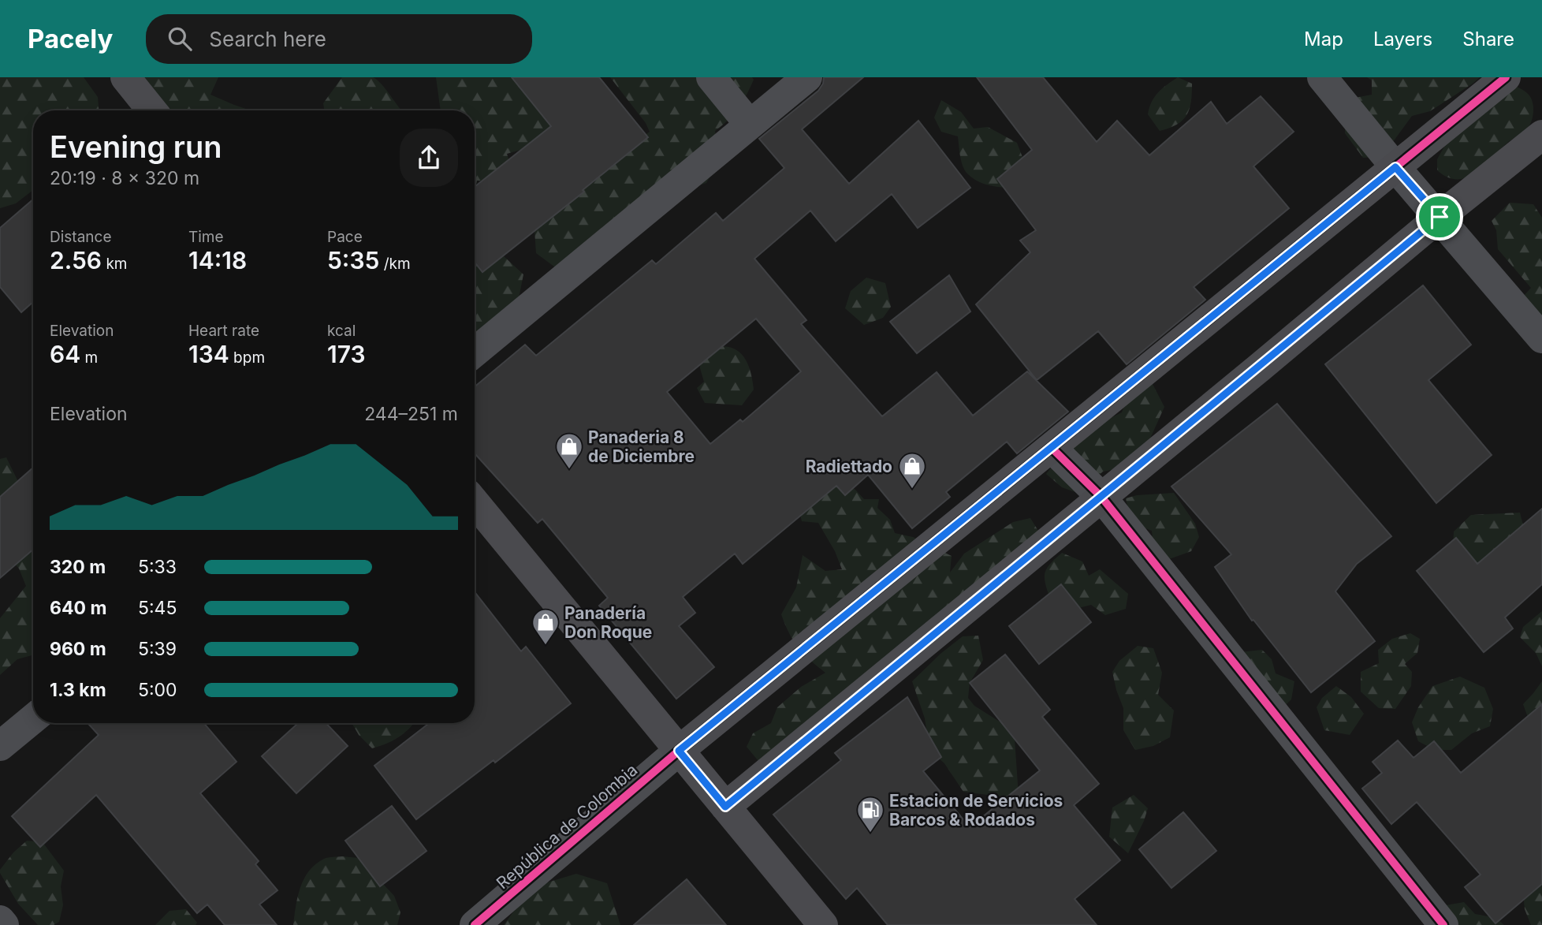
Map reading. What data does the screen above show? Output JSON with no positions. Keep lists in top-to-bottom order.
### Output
{
  "streets": {
    "street": ["República de Colombia"]
  },
  "places": {
    "shop": ["Panaderia 8 de Diciembre", "Radiettado", "Panadería Don Roque"],
    "fuel station": ["Estacion de Servicios Barcos & Rodados"]
  },
  "page": {
    "header": "Pacely",
    "search": "Search here",
    "nav": ["Map", "Layers", "Share"],
    "heading": ["Evening run", "20:19 · 8 × 320 m"],
    "stats": [
      ["Distance", "2.56 km"],
      ["Time", "14:18"],
      ["Pace", "5:35 /km"],
      ["Elevation", "64 m"],
      ["Heart rate", "134 bpm"],
      ["kcal", "173"]
    ],
    "chart": ["Elevation", "244–251 m"],
    "list": [
      {
        "name": "320 m",
        "note": "5:33"
      },
      {
        "name": "640 m",
        "note": "5:45"
      },
      {
        "name": "960 m",
        "note": "5:39"
      },
      {
        "name": "1.3 km",
        "note": "5:00"
      }
    ]
  }
}
